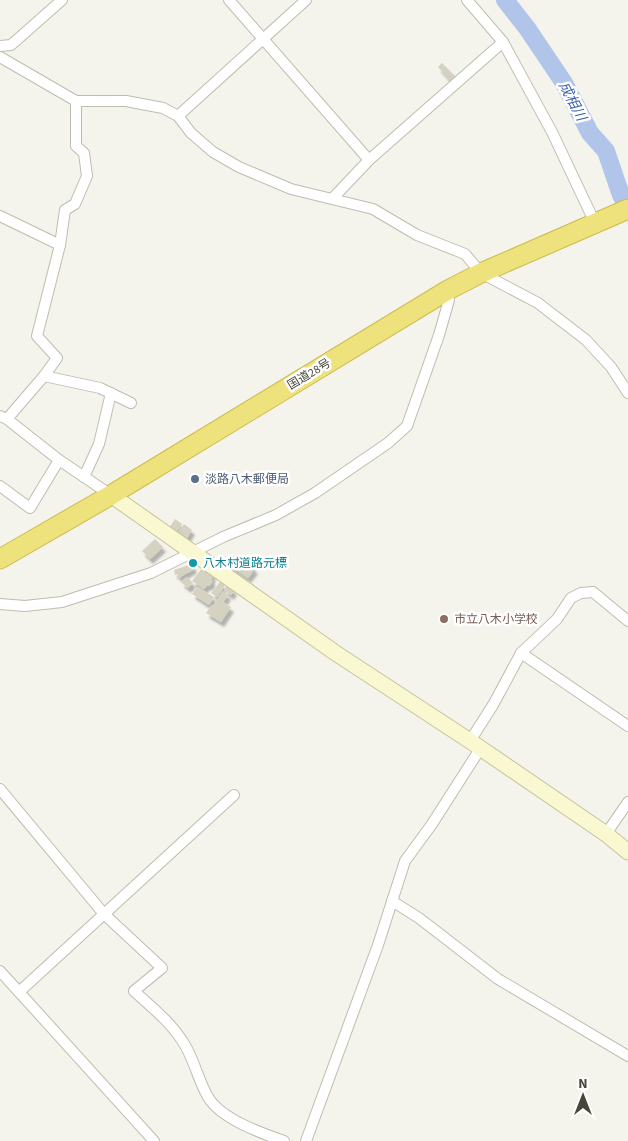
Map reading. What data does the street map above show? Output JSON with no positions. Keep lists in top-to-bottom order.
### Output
{
  "streets": {
    "highway": ["国道28号"]
  },
  "water": ["成相川"],
  "places": ["淡路八木郵便局", "八木村道路元標", "市立八木小学校"],
  "north": "top"
}
